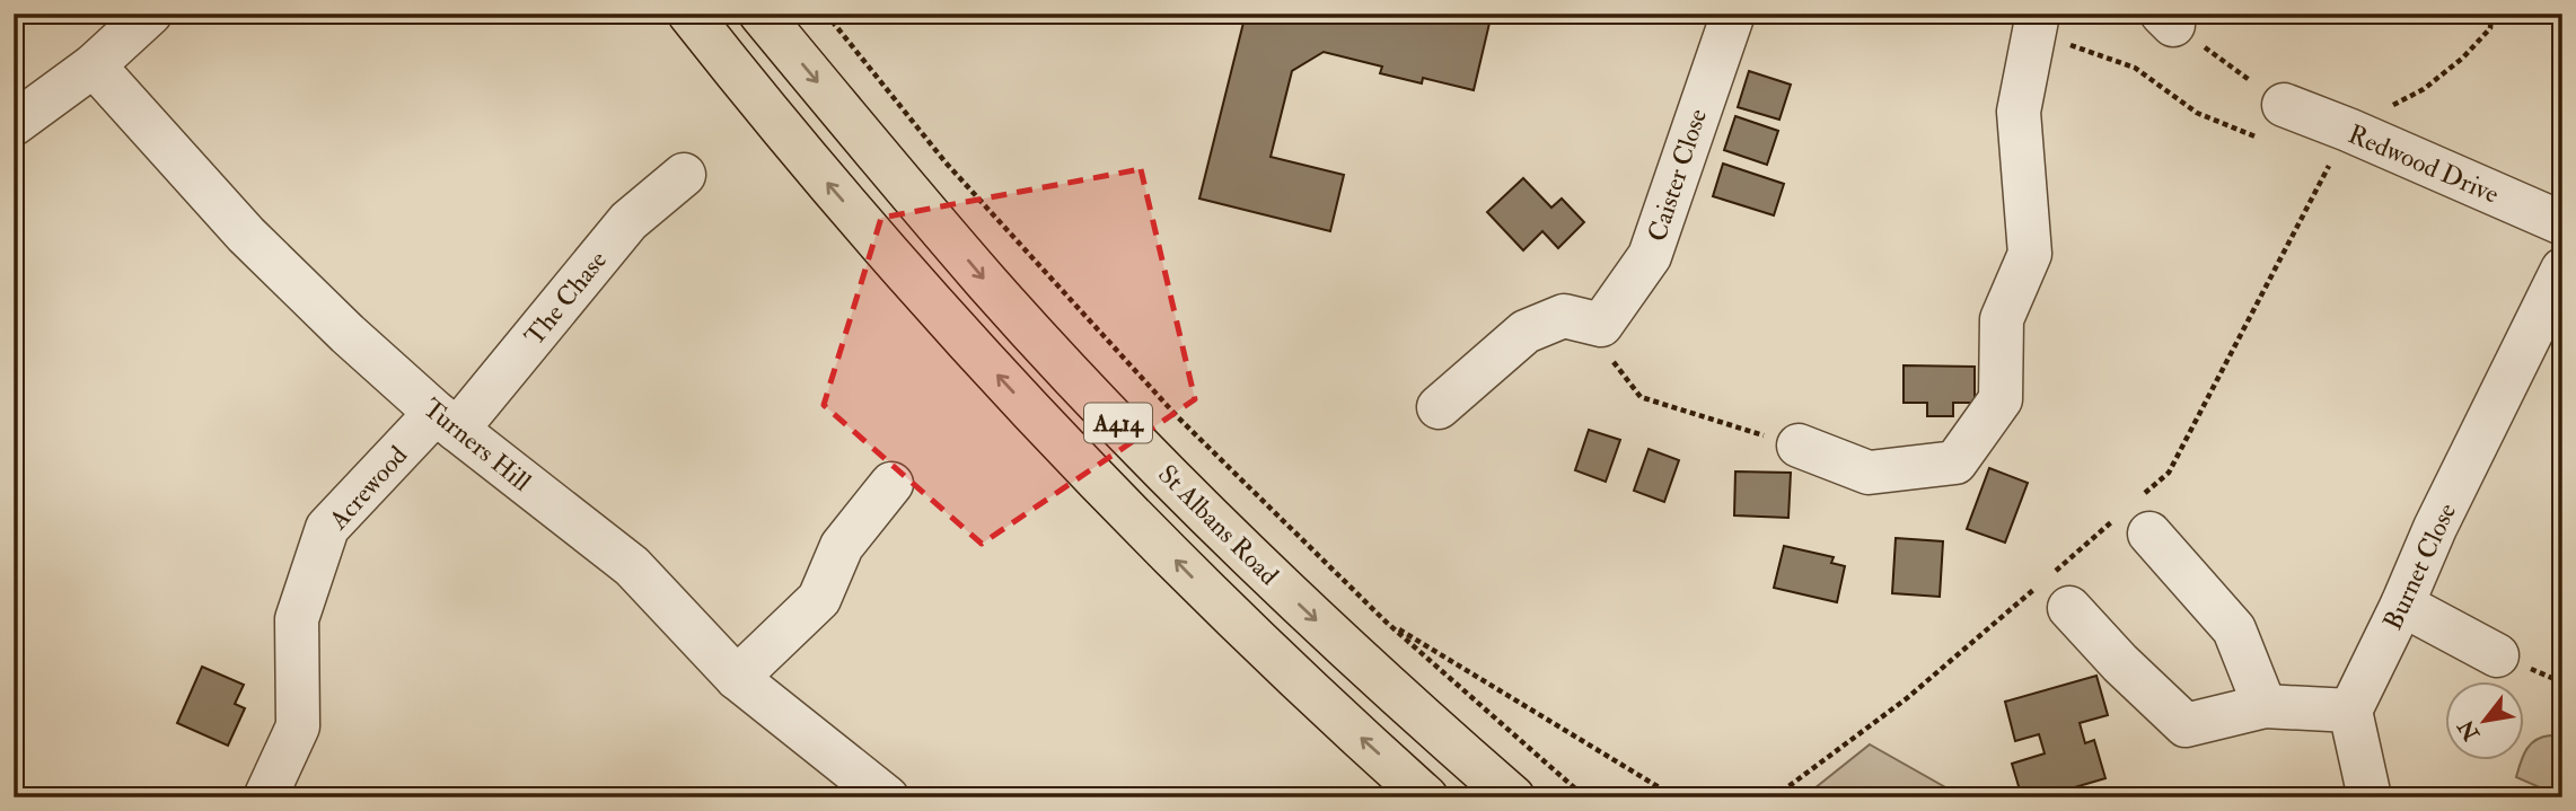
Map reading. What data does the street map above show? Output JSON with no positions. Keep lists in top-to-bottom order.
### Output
{
  "streets": {
    "main road": ["A414", "St Albans Road"],
    "street": [
      "Redwood Drive",
      "Caister Close",
      "The Chase",
      "Turners Hill",
      "Acrewood",
      "Burnet Close"
    ]
  },
  "crossings": [
    ["The Chase", "Turners Hill"],
    ["The Chase", "Acrewood"],
    ["Turners Hill", "Acrewood"]
  ],
  "north": "bottom left"
}
